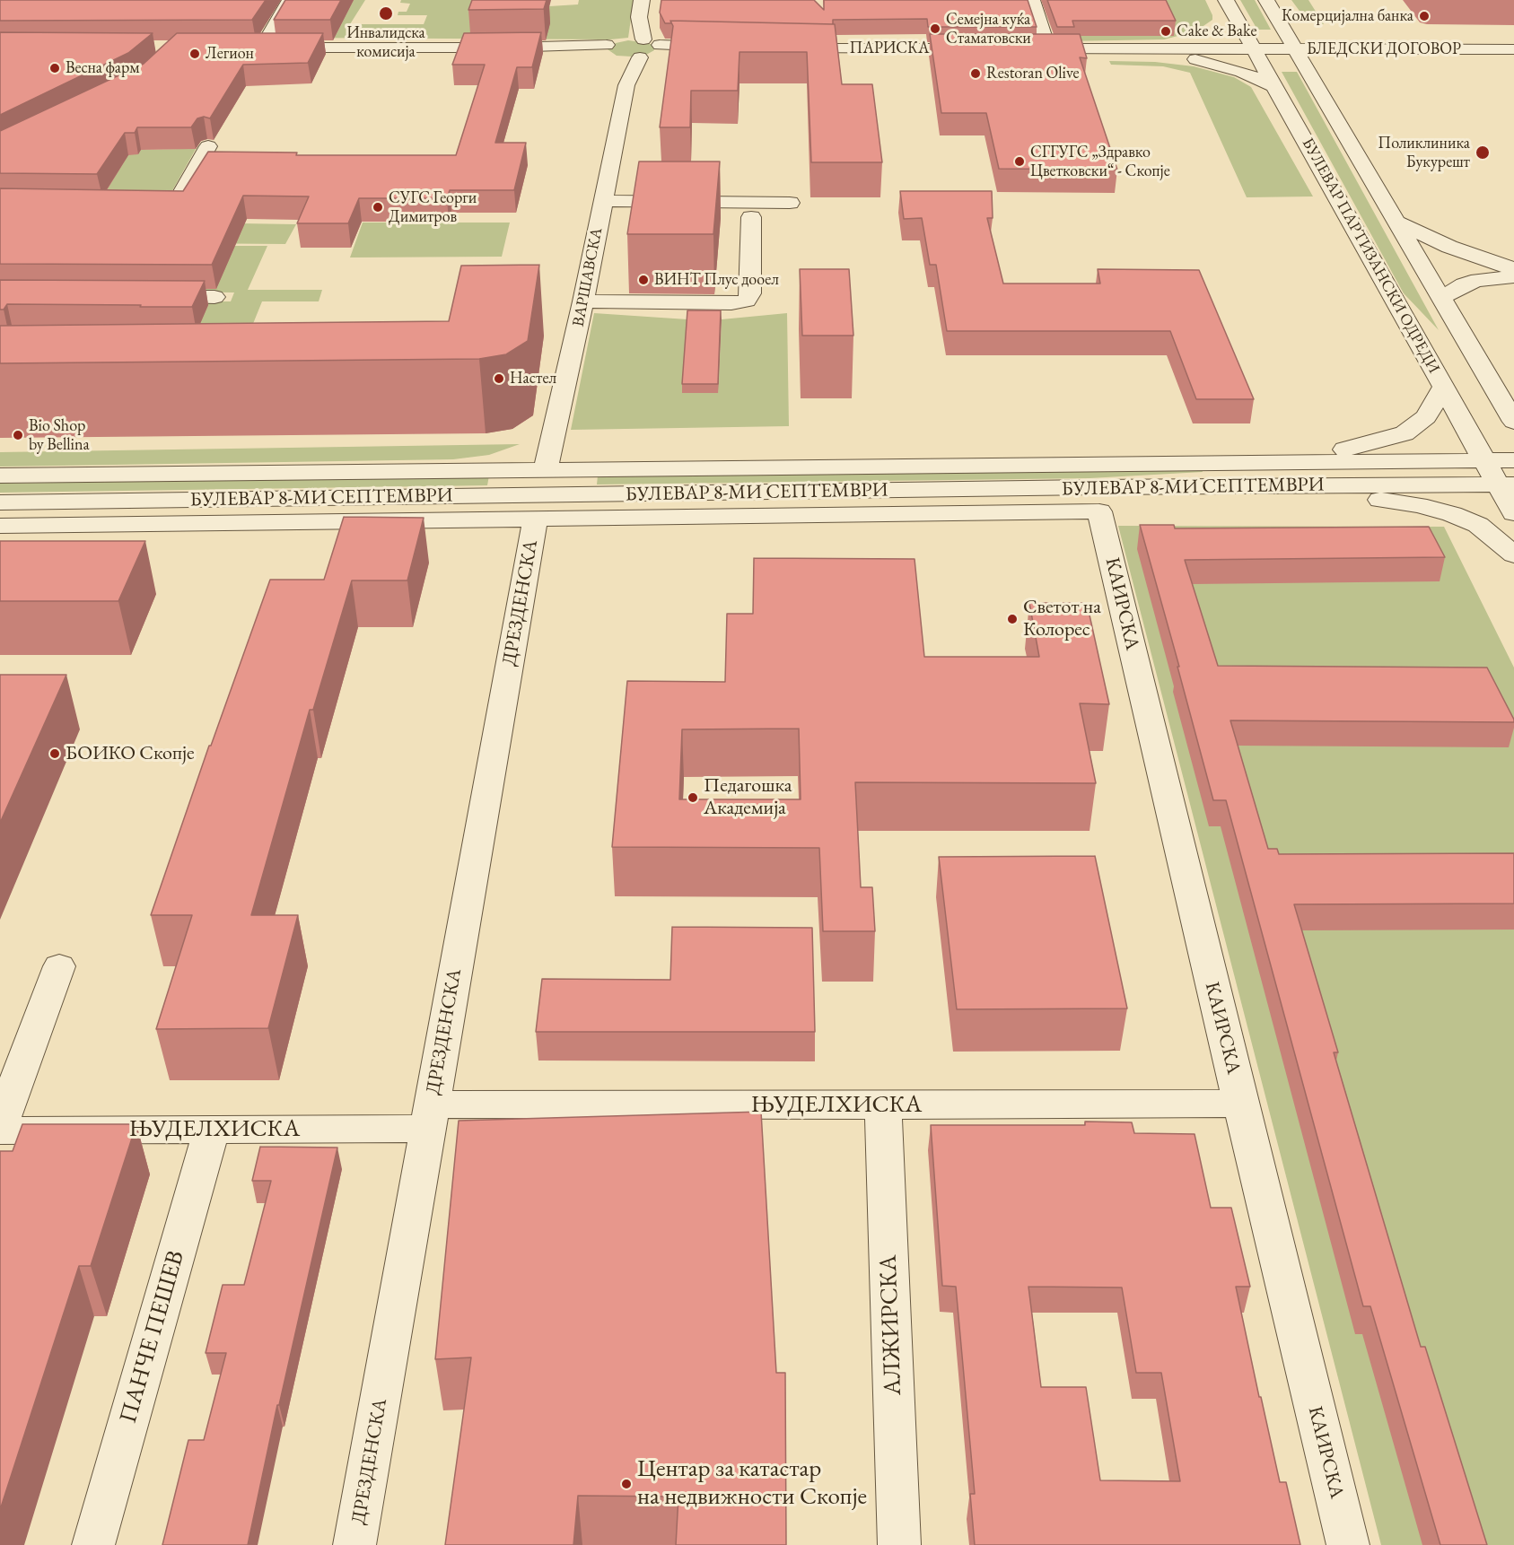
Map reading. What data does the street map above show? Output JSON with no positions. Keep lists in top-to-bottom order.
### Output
{
  "streets": {
    "street": [
      "ПАРИСКА",
      "БЛЕДСКИ ДОГОВОР",
      "БУЛЕВАР ПАРТИЗАНСКИ ОДРЕДИ",
      "ВАРШАВСКА",
      "БУЛЕВАР 8-МИ СЕПТЕМВРИ",
      "ДРЕЗДЕНСКА",
      "КАИРСКА",
      "ЊУДЕЛХИСКА",
      "АЛЖИРСКА",
      "ПАНЧЕ ПЕШЕВ"
    ]
  },
  "crossings": [
    ["БЛЕДСКИ ДОГОВОР", "БУЛЕВАР ПАРТИЗАНСКИ ОДРЕДИ"],
    ["БУЛЕВАР ПАРТИЗАНСКИ ОДРЕДИ", "БУЛЕВАР 8-МИ СЕПТЕМВРИ"],
    ["ВАРШАВСКА", "БУЛЕВАР 8-МИ СЕПТЕМВРИ"],
    ["БУЛЕВАР 8-МИ СЕПТЕМВРИ", "КАИРСКА"],
    ["ДРЕЗДЕНСКА", "ЊУДЕЛХИСКА"],
    ["КАИРСКА", "ЊУДЕЛХИСКА"],
    ["ЊУДЕЛХИСКА", "АЛЖИРСКА"],
    ["ЊУДЕЛХИСКА", "ПАНЧЕ ПЕШЕВ"]
  ],
  "places": [
    "Инвалидска комисија",
    "Комерцијална банка",
    "Семејна куќа Стаматовски",
    "Cake & Bake",
    "Легион",
    "Весна фарм",
    "Restoran Olive",
    "Поликлиника Букурешт",
    "СГГУГС „Здравко Цветковски“ - Скопје",
    "СУГС Георги Димитров",
    "ВИНТ Плус дооел",
    "Настел",
    "Bio Shop by Bellina",
    "Светот на Колорес",
    "БОИКО Скопје",
    "Педагошка Академија",
    "Центар за катастар на недвижности Скопје"
  ]
}
